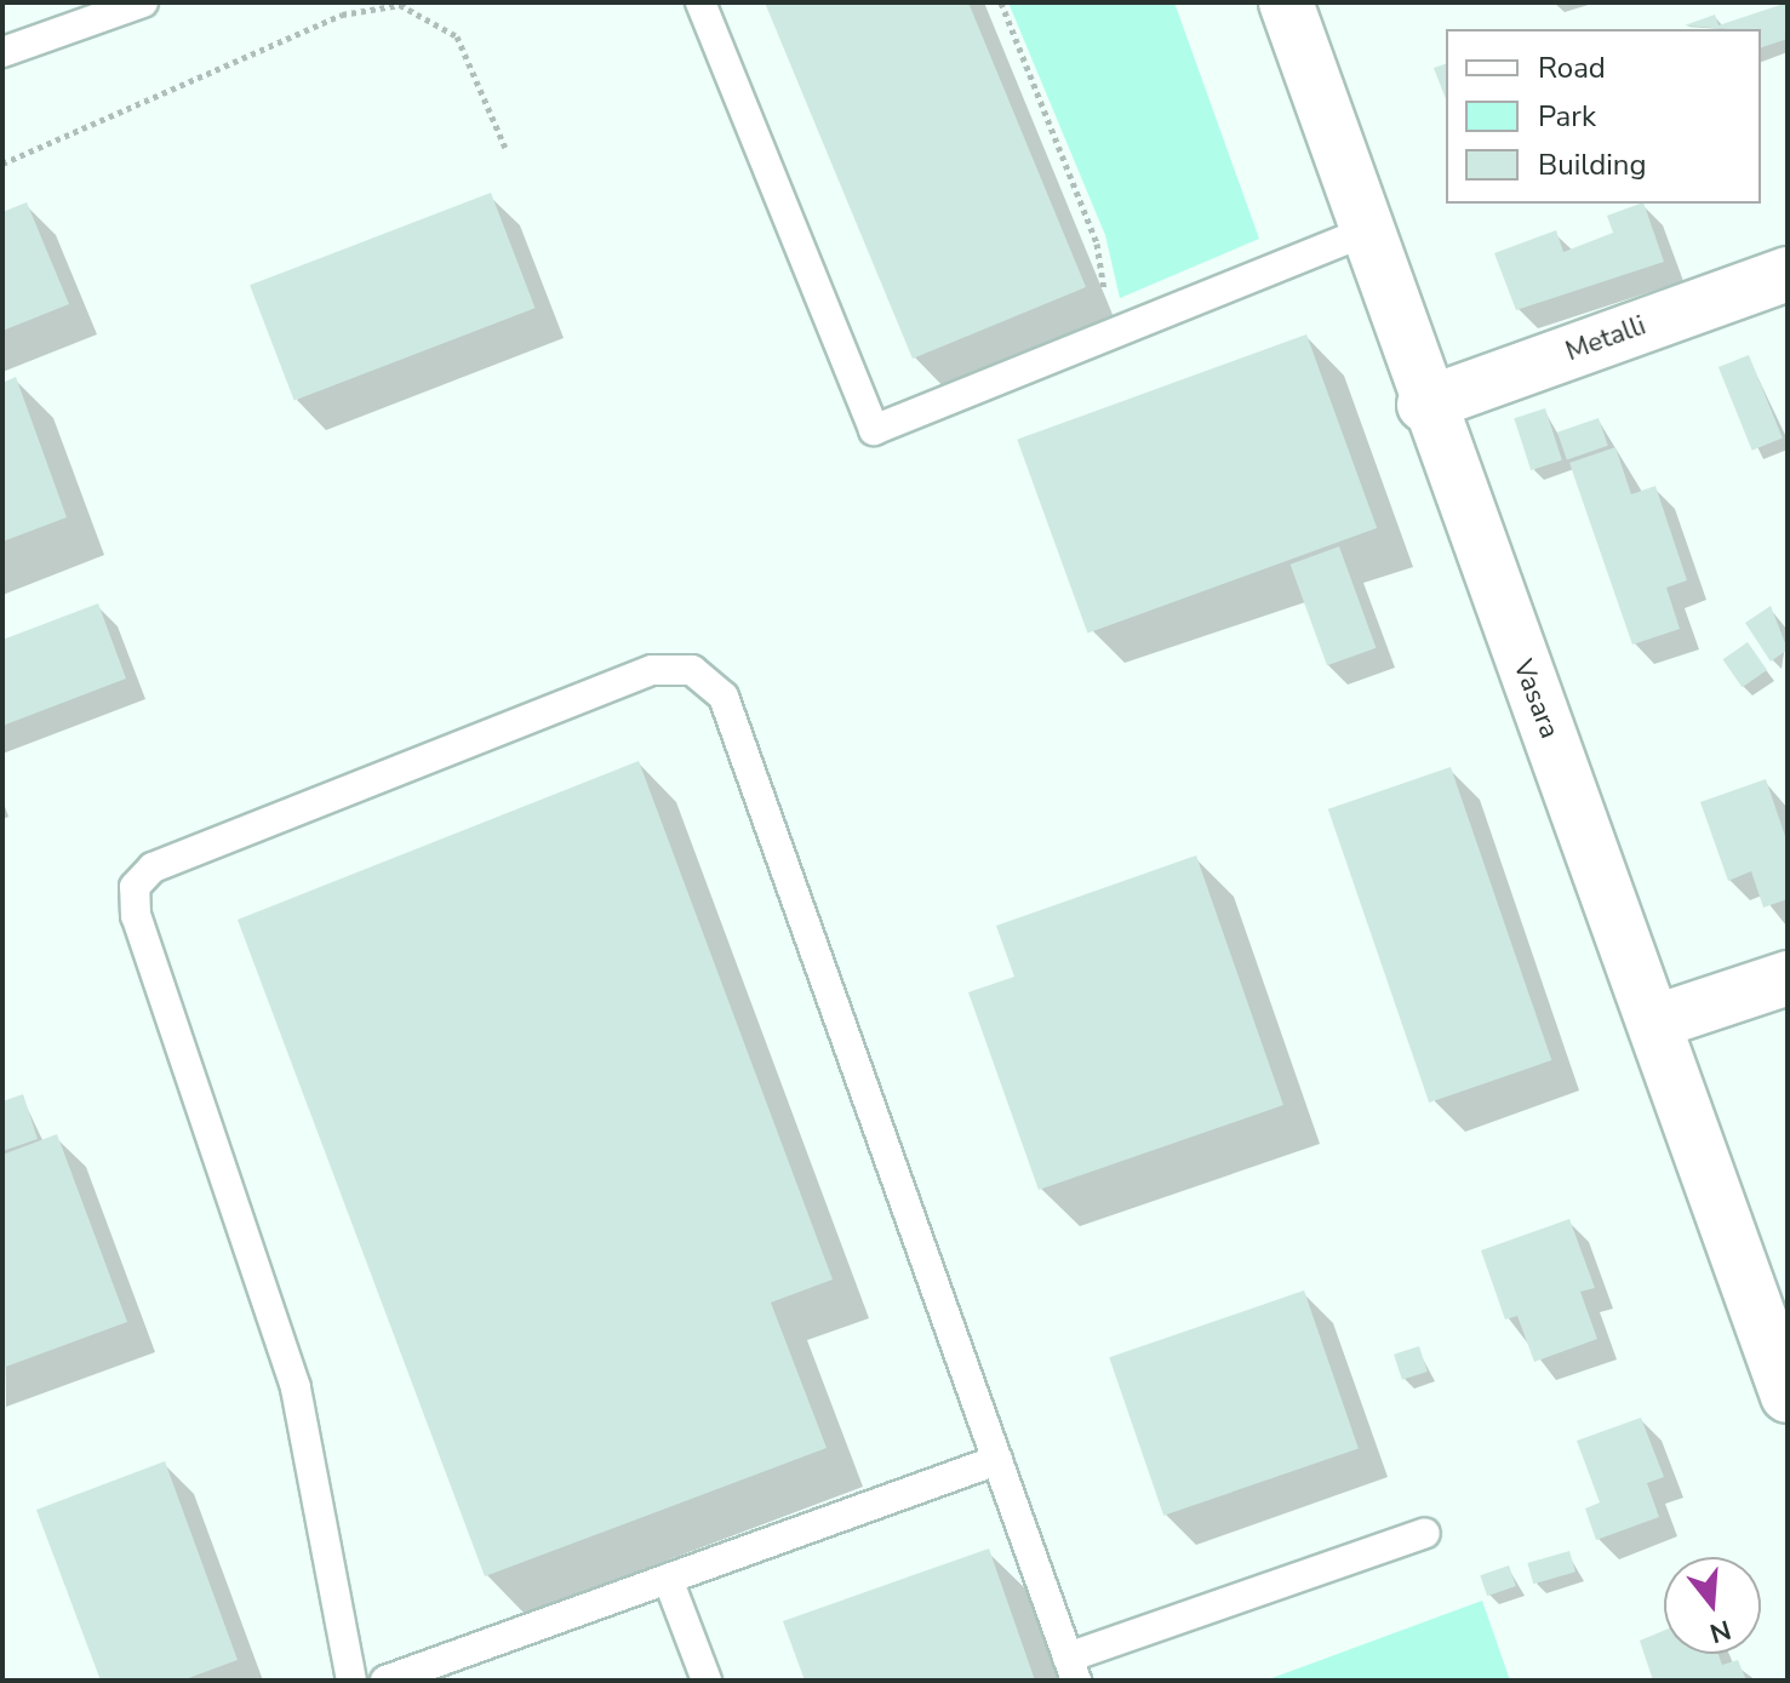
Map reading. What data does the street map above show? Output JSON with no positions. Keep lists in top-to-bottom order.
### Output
{
  "streets": {
    "street": ["Metalli", "Vasara"]
  },
  "crossings": [
    ["Metalli", "Vasara"]
  ],
  "legend": ["Road", "Park", "Building"],
  "north": "bottom"
}
